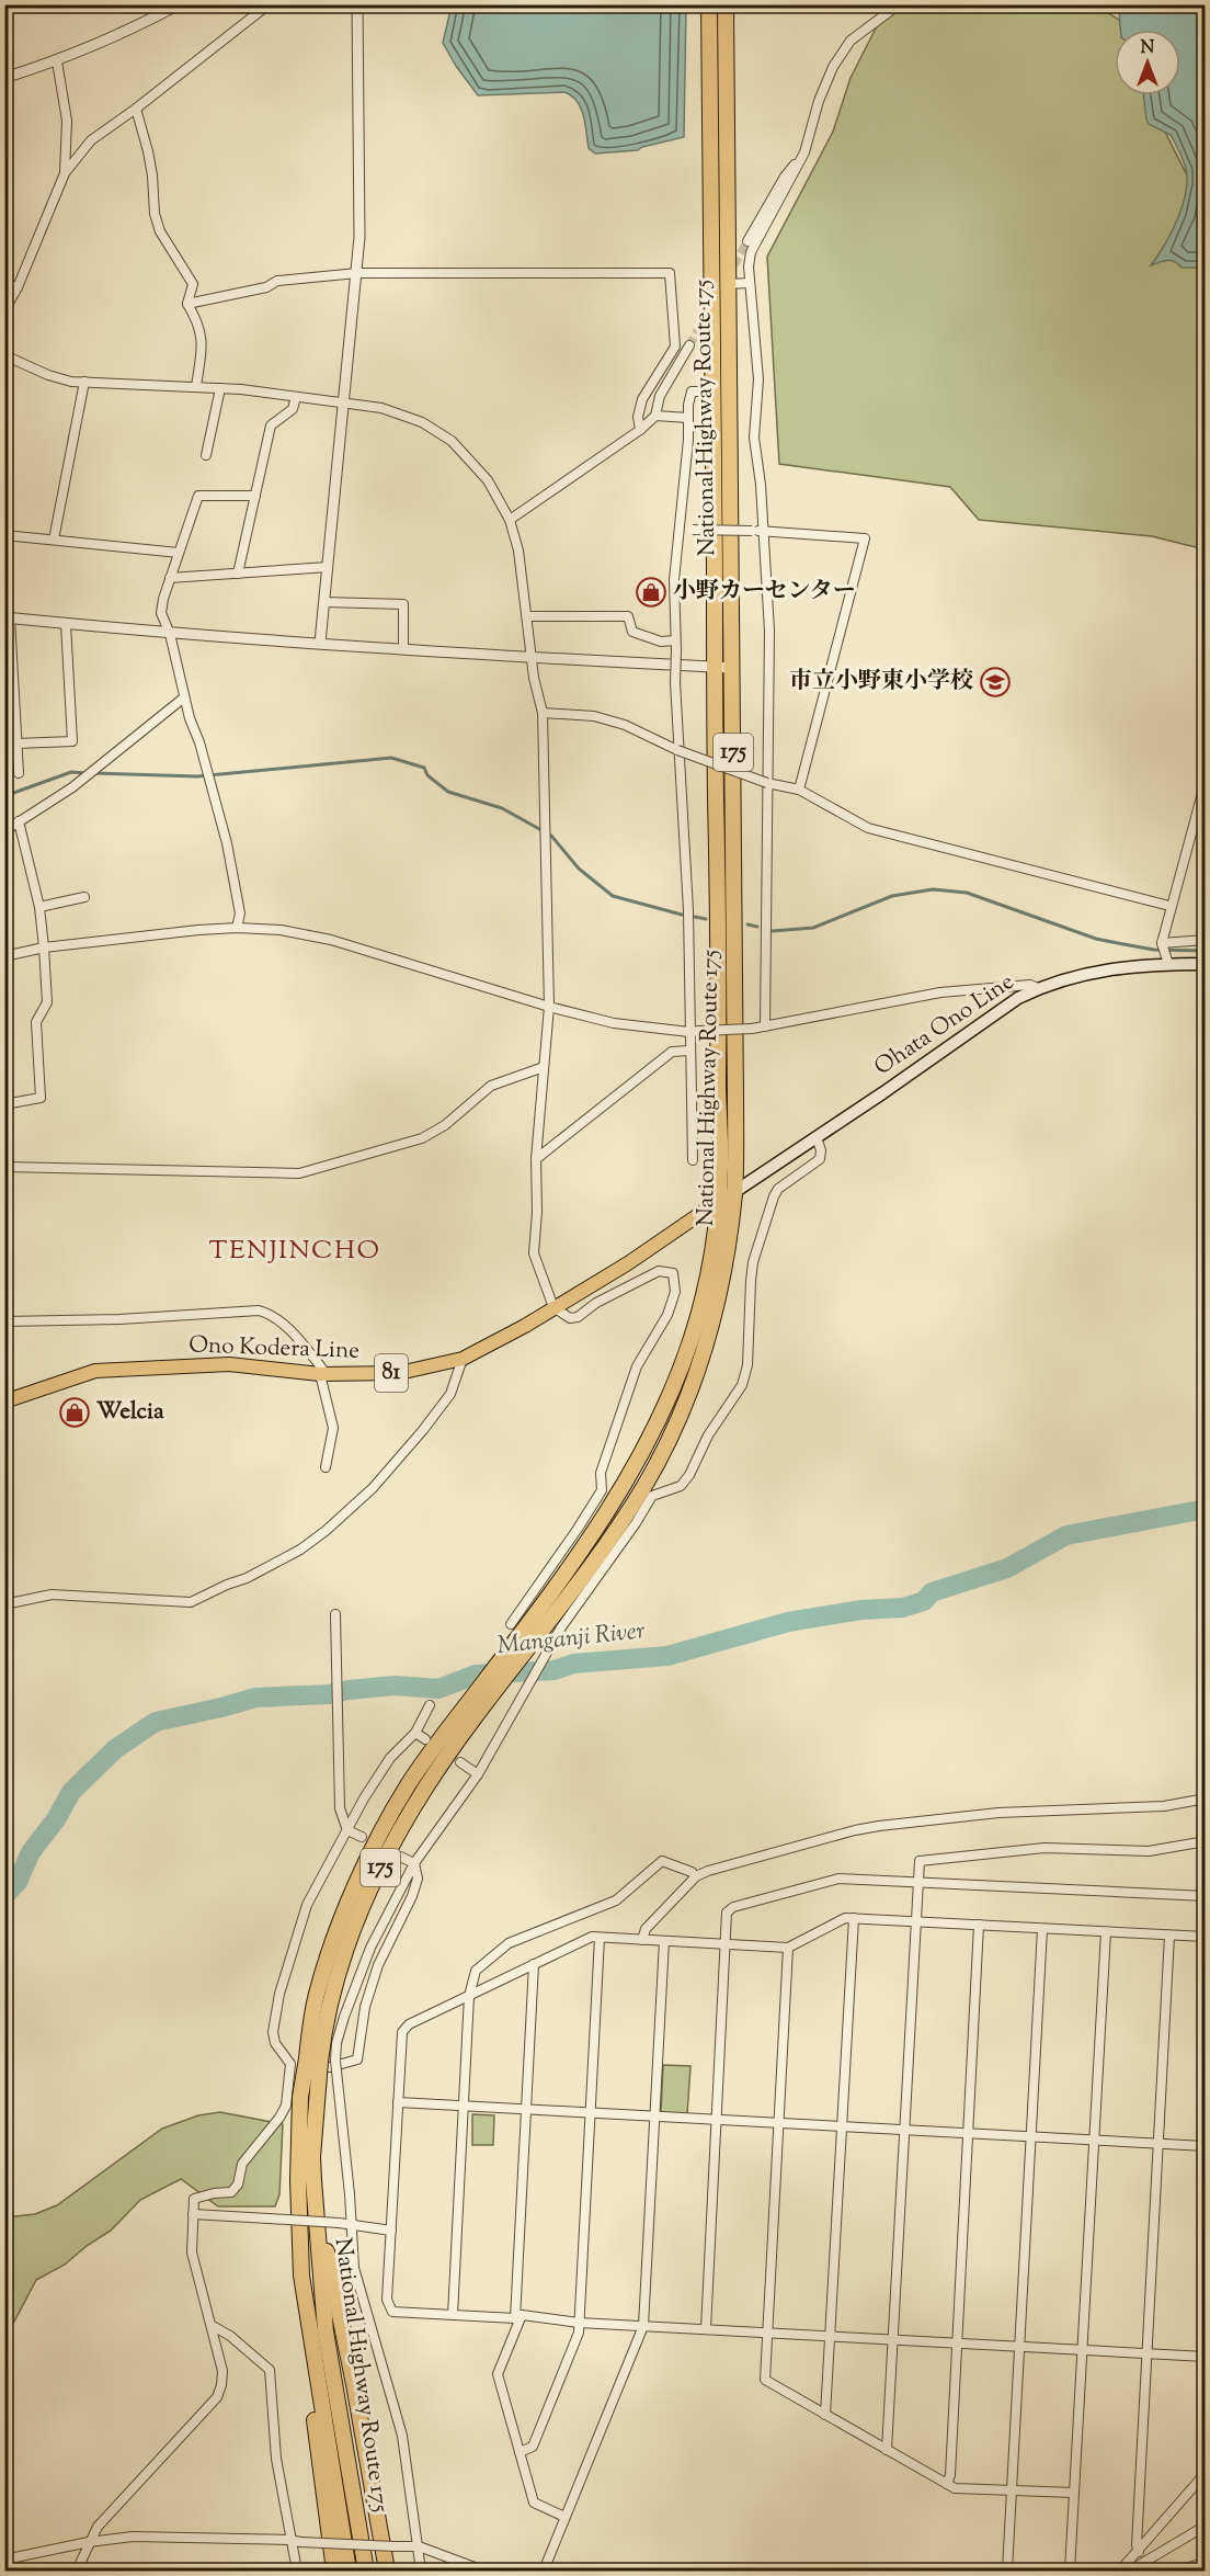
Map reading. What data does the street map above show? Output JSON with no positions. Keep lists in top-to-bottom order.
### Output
{
  "streets": {
    "highway": ["National Highway Route 175", "175"],
    "main road": ["Ohata Ono Line", "Ono Kodera Line", "81"]
  },
  "crossings": [
    ["National Highway Route 175", "Ohata Ono Line"],
    ["National Highway Route 175", "Ono Kodera Line"],
    ["Ohata Ono Line", "Ono Kodera Line"]
  ],
  "districts": ["TENJINCHO"],
  "water": ["Manganji River"],
  "places": {
    "shop": ["小野カーセンター", "Welcia"],
    "school or university": ["市立小野東小学校"]
  },
  "north": "top"
}
